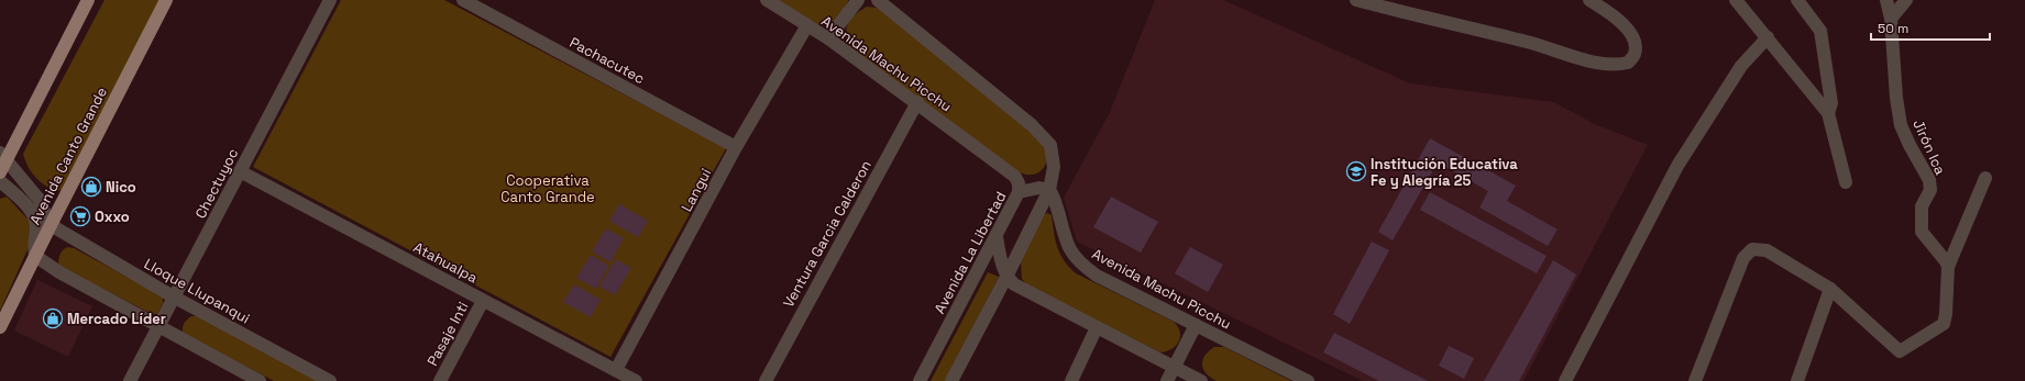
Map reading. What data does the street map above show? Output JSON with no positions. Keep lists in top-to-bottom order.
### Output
{
  "streets": {
    "main road": ["Avenida Canto Grande"],
    "street": [
      "Pachacutec",
      "Avenida Machu Picchu",
      "Jirón Ica",
      "Chectuyoc",
      "Langui",
      "Ventura Garcia Calderon",
      "Avenida La Libertad",
      "Atahualpa",
      "Lloque Llupanqui",
      "Pasaje Inti"
    ]
  },
  "crossings": [
    ["Pachacutec", "Langui"],
    ["Avenida Machu Picchu", "Langui"],
    ["Avenida Machu Picchu", "Ventura Garcia Calderon"],
    ["Avenida Machu Picchu", "Avenida La Libertad"],
    ["Avenida Canto Grande", "Lloque Llupanqui"],
    ["Chectuyoc", "Atahualpa"],
    ["Chectuyoc", "Lloque Llupanqui"],
    ["Langui", "Atahualpa"],
    ["Atahualpa", "Pasaje Inti"]
  ],
  "parks": ["Cooperativa Canto Grande"],
  "places": {
    "school or university": ["Institución Educativa Fe y Alegría 25"],
    "shop": ["Nico", "Mercado Líder"],
    "supermarket": ["Oxxo"]
  },
  "scale_bar": "50 m"
}
